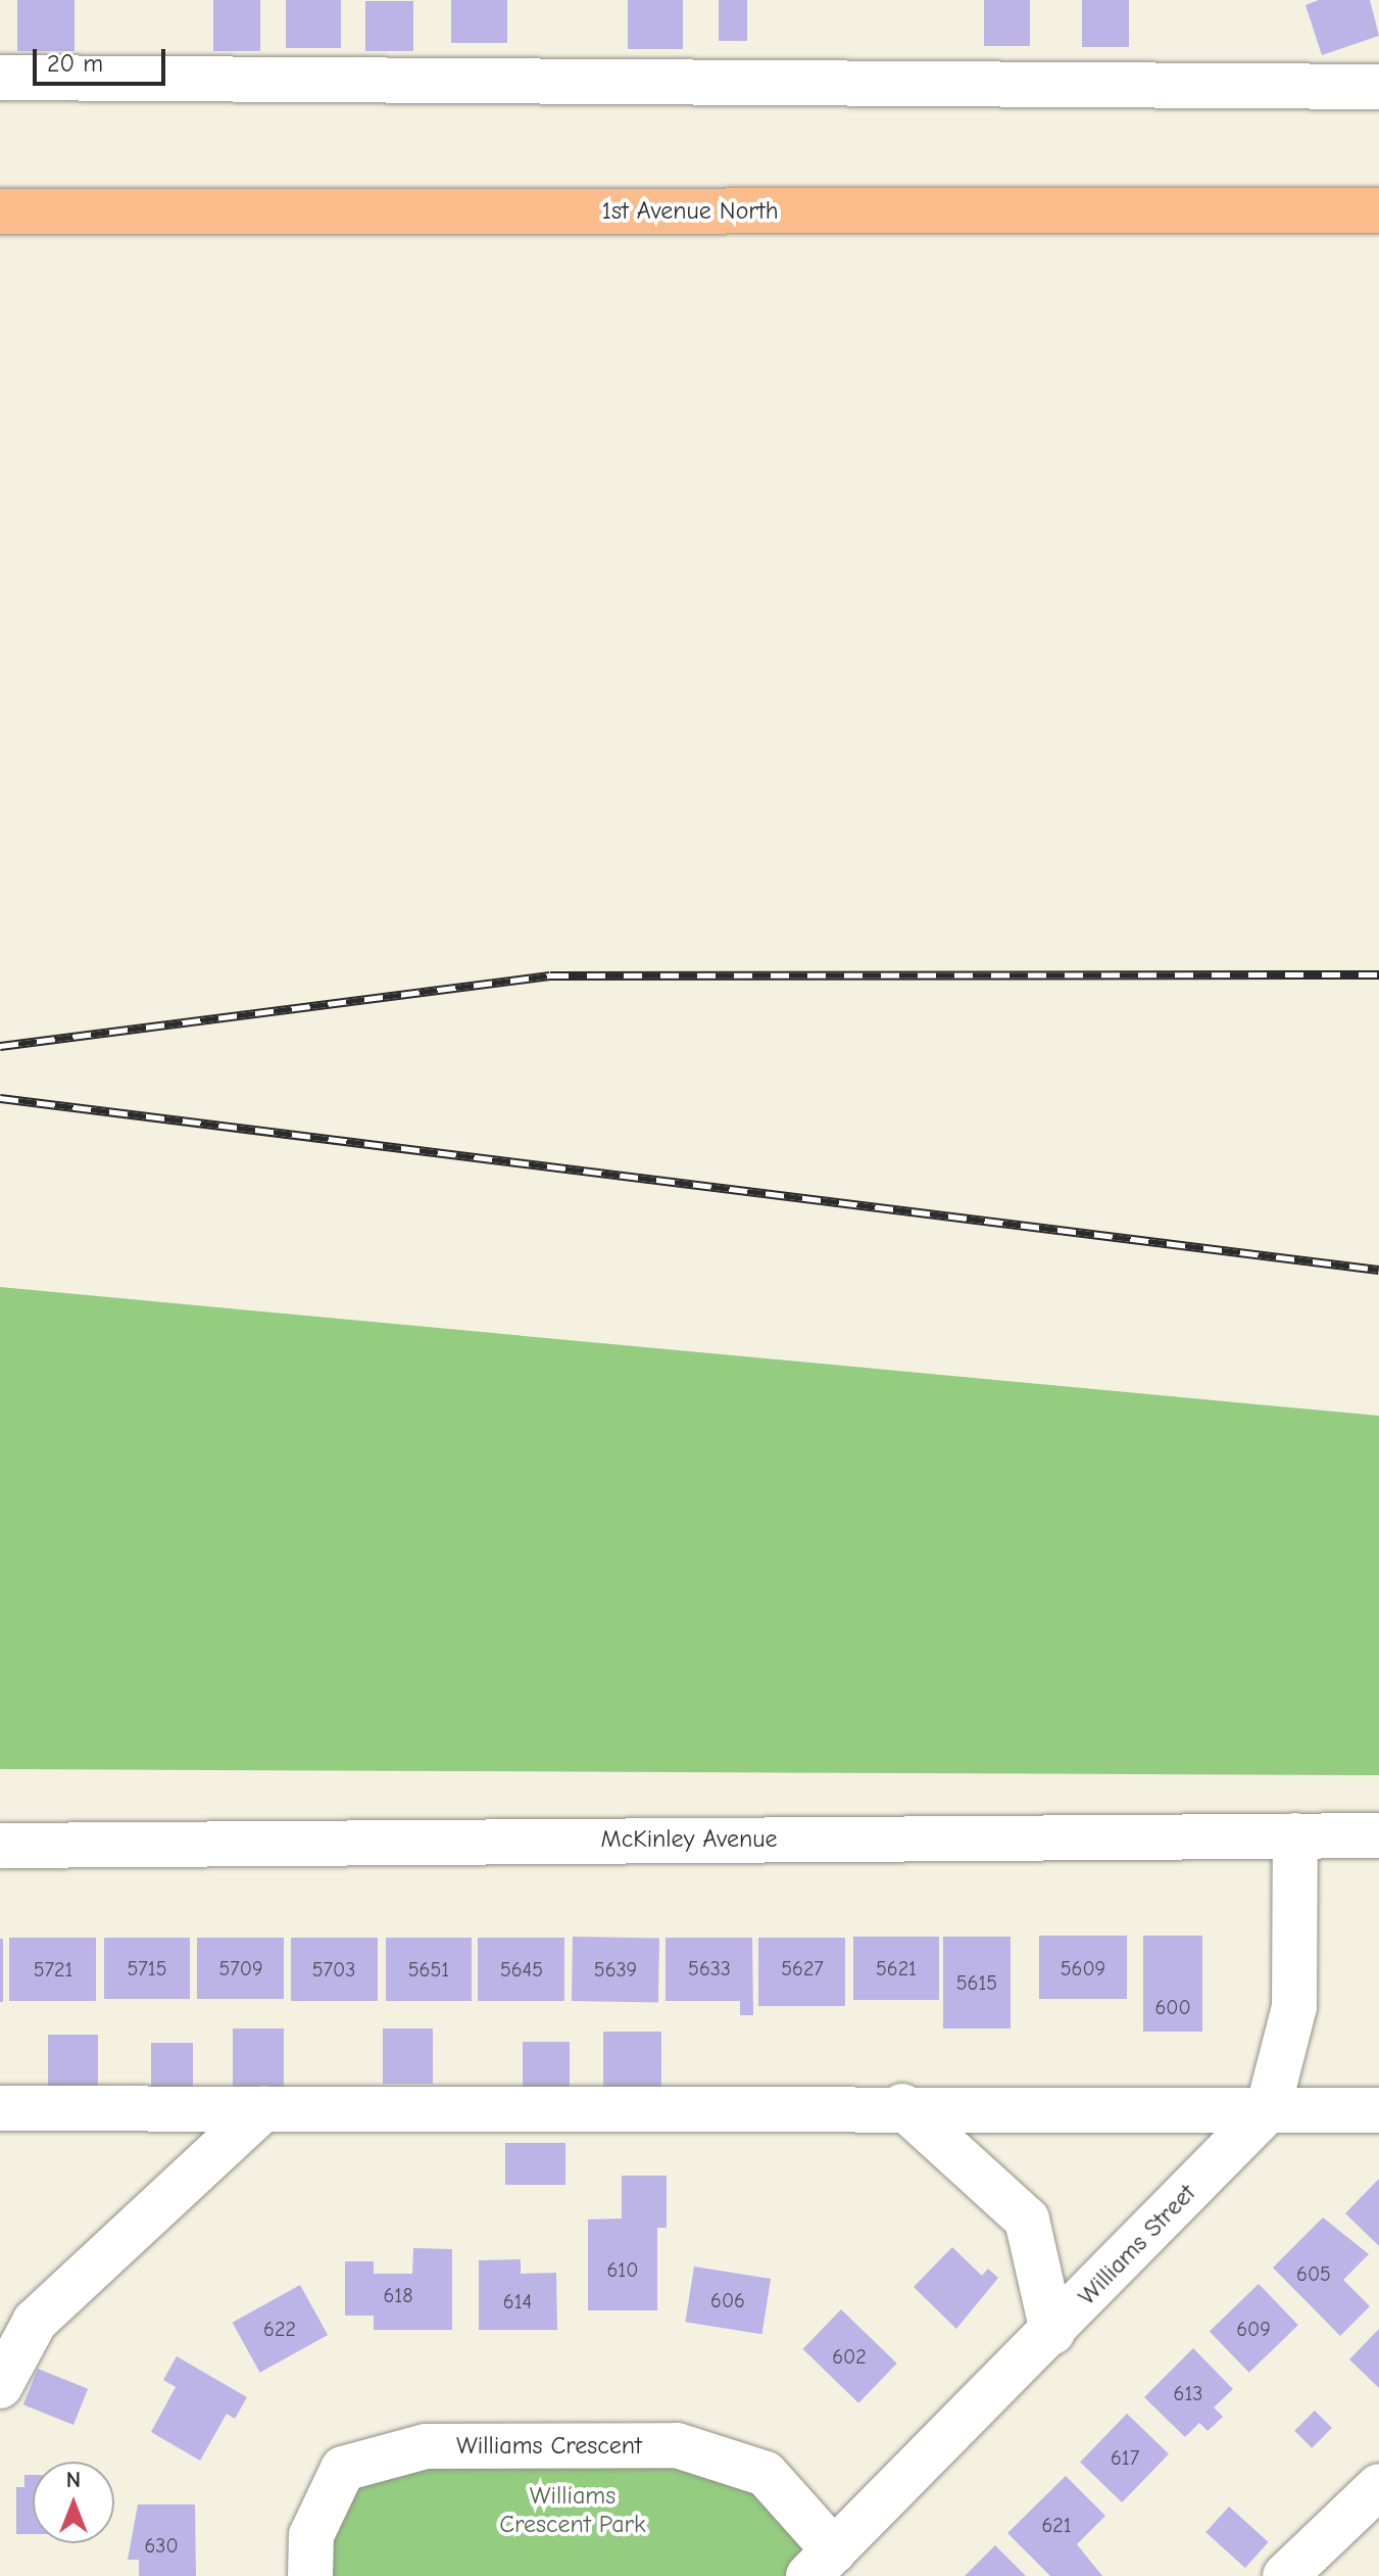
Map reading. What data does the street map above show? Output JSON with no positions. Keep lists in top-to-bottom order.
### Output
{
  "streets": {
    "main road": ["1st Avenue North"],
    "street": ["McKinley Avenue", "Williams Street", "Williams Crescent"]
  },
  "crossings": [
    ["McKinley Avenue", "Williams Street"],
    ["Williams Street", "Williams Crescent"]
  ],
  "parks": ["Williams Crescent Park"],
  "house_numbers": [
    "5715",
    "5709",
    "5633",
    "5627",
    "5621",
    "5609",
    "5721",
    "5703",
    "5651",
    "5645",
    "5639",
    "5615",
    "600",
    "610",
    "605",
    "618",
    "606",
    "614",
    "622",
    "609",
    "602",
    "613",
    "617",
    "621",
    "630"
  ],
  "scale_bar": "20 m",
  "north": "top"
}
